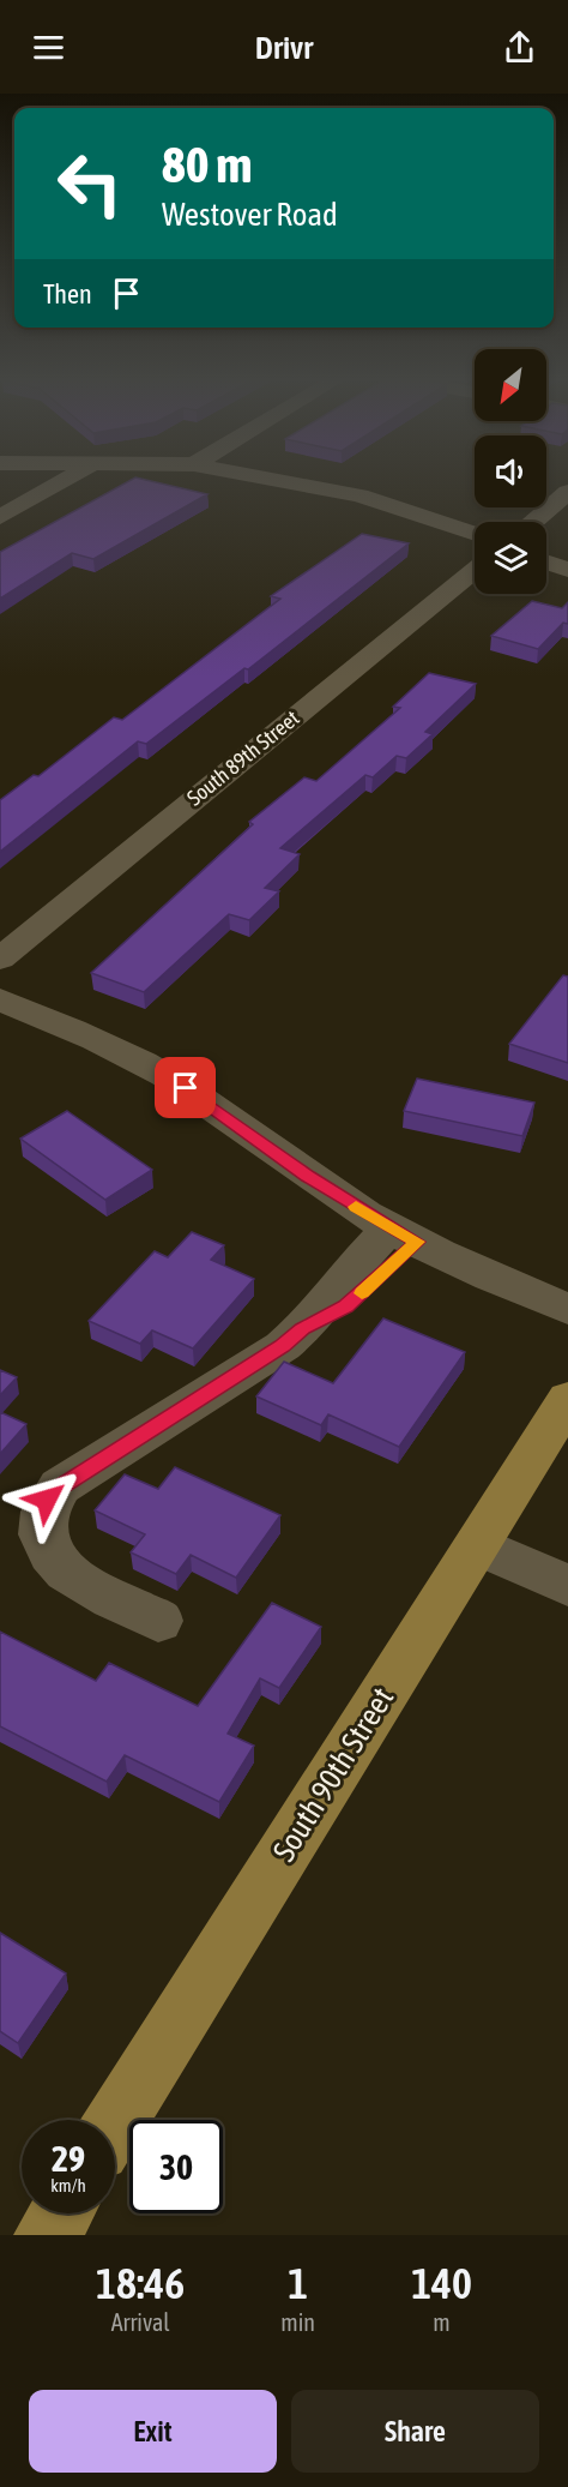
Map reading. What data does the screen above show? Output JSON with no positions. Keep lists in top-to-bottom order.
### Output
{
  "streets": {
    "main road": ["South 90th Street"],
    "street": ["South 89th Street"]
  },
  "north": "bottom left",
  "page": {
    "header": "Drivr",
    "turn": ["80 m", "Westover Road"],
    "then": "Then",
    "speed": "29 km/h",
    "limit": "30",
    "eta": [
      "18:46",
      "Arrival",
      "1",
      "min",
      "140",
      "m"
    ],
    "buttons": ["Exit", "Share"]
  }
}
